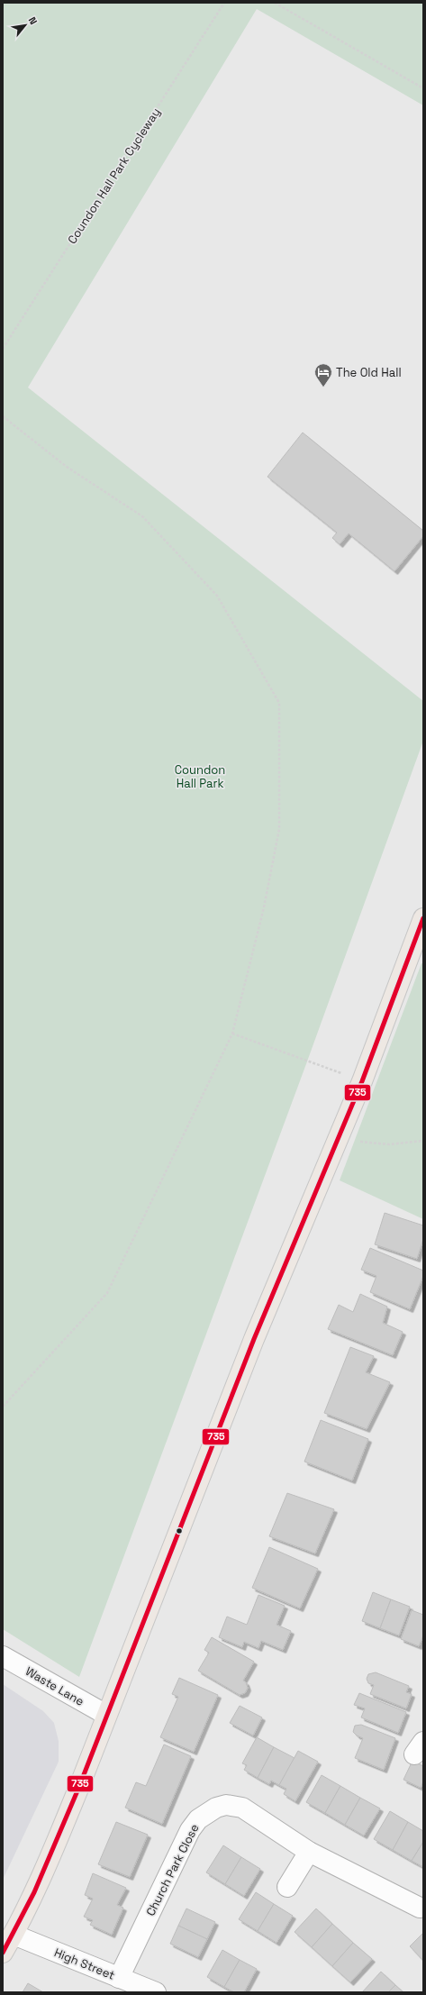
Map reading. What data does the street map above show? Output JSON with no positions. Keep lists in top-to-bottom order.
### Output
{
  "streets": {
    "street": ["Waste Lane", "Church Park Close", "High Street"],
    "path": ["Coundon Hall Park Cycleway"]
  },
  "crossings": [
    ["Church Park Close", "High Street"]
  ],
  "parks": ["Coundon Hall Park"],
  "places": {
    "hotel": ["The Old Hall"]
  },
  "lines": ["transit line 735"],
  "north": "top right"
}
